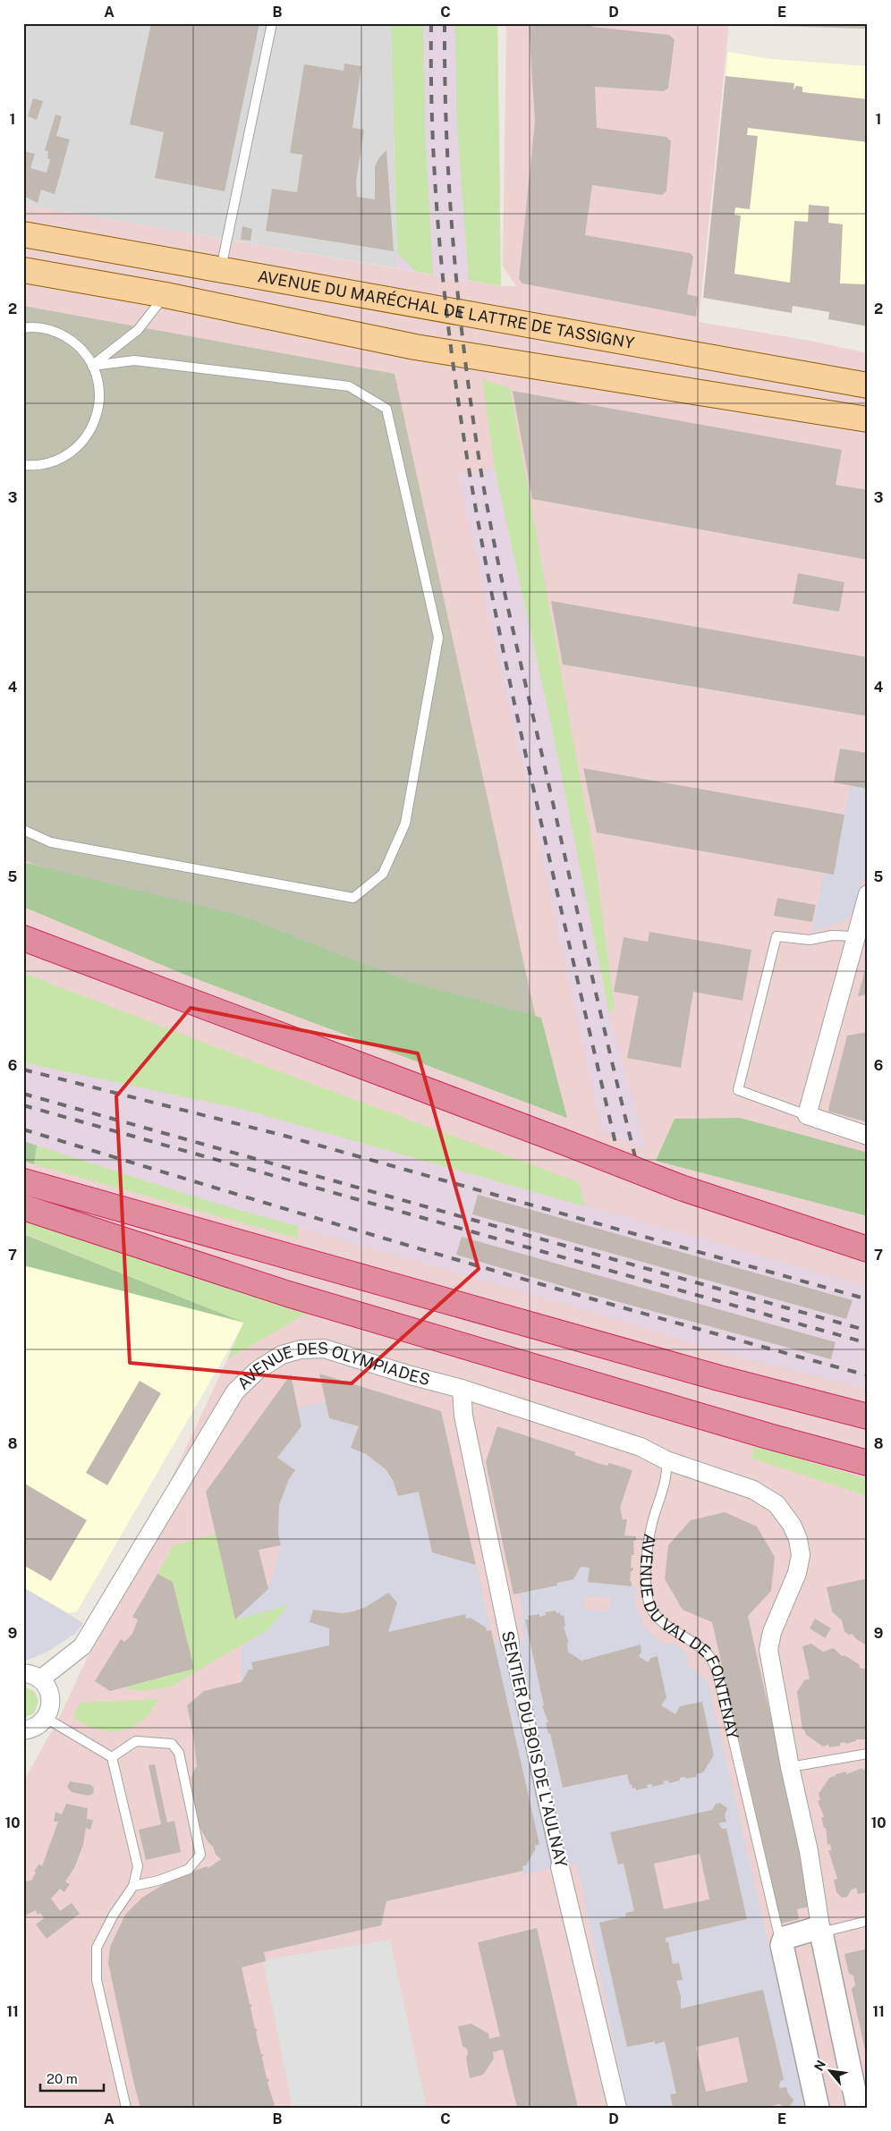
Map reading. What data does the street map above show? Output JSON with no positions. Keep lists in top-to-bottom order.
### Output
{
  "streets": {
    "main road": ["AVENUE DU MARÉCHAL DE LATTRE DE TASSIGNY"],
    "street": ["AVENUE DES OLYMPIADES", "AVENUE DU VAL DE FONTENAY", "SENTIER DU BOIS DE L'AULNAY"]
  },
  "crossings": [
    ["AVENUE DES OLYMPIADES", "AVENUE DU VAL DE FONTENAY"],
    ["AVENUE DES OLYMPIADES", "SENTIER DU BOIS DE L'AULNAY"]
  ],
  "scale_bar": "20 m",
  "north": "top left",
  "grid": {
    "columns": [
      "A",
      "B",
      "C",
      "D",
      "E"
    ],
    "rows": [
      "1",
      "2",
      "3",
      "4",
      "5",
      "6",
      "7",
      "8",
      "9",
      "10",
      "11"
    ]
  }
}
